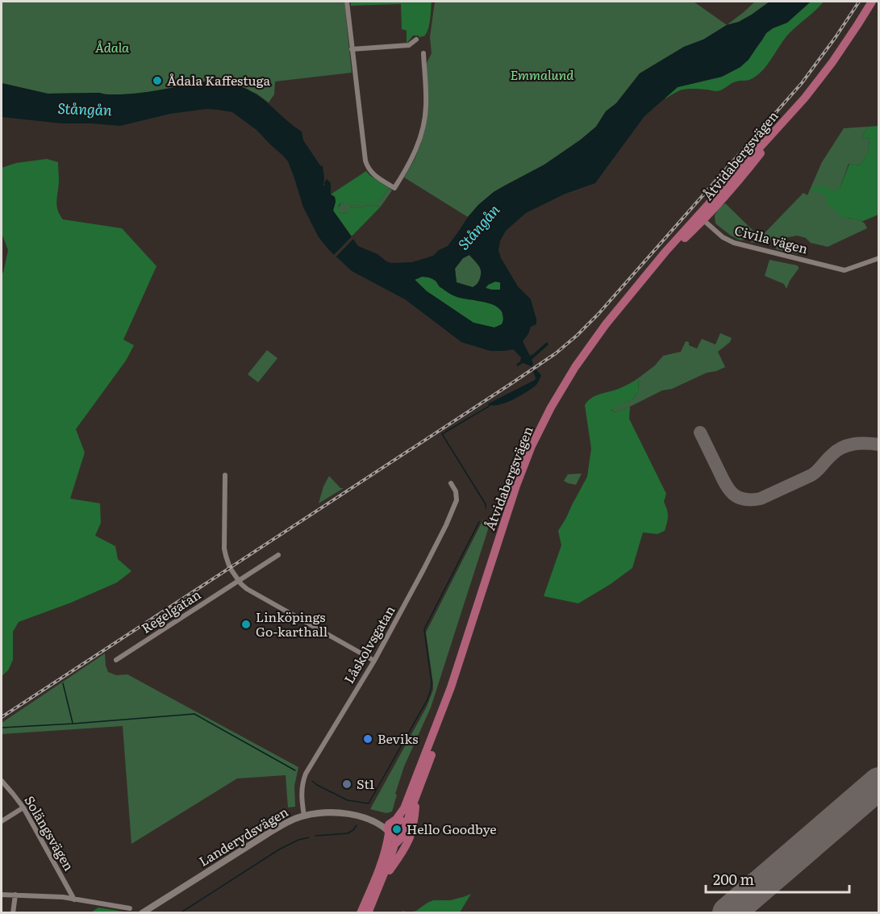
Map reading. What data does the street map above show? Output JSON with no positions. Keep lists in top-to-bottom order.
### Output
{
  "streets": {
    "main road": ["Åtvidabergsvägen"],
    "street": [
      "Civila vägen",
      "Regelgatan",
      "Låskolvsgatan",
      "Solängsvägen",
      "Landerydsvägen"
    ]
  },
  "crossings": [
    ["Åtvidabergsvägen", "Civila vägen"],
    ["Åtvidabergsvägen", "Landerydsvägen"],
    ["Låskolvsgatan", "Landerydsvägen"]
  ],
  "water": ["Stångån"],
  "parks": ["Ådala", "Emmalund"],
  "places": [
    "Ådala Kaffestuga",
    "Linköpings Go-karthall",
    "Beviks",
    "St1",
    "Hello Goodbye"
  ],
  "scale_bar": "200 m"
}
